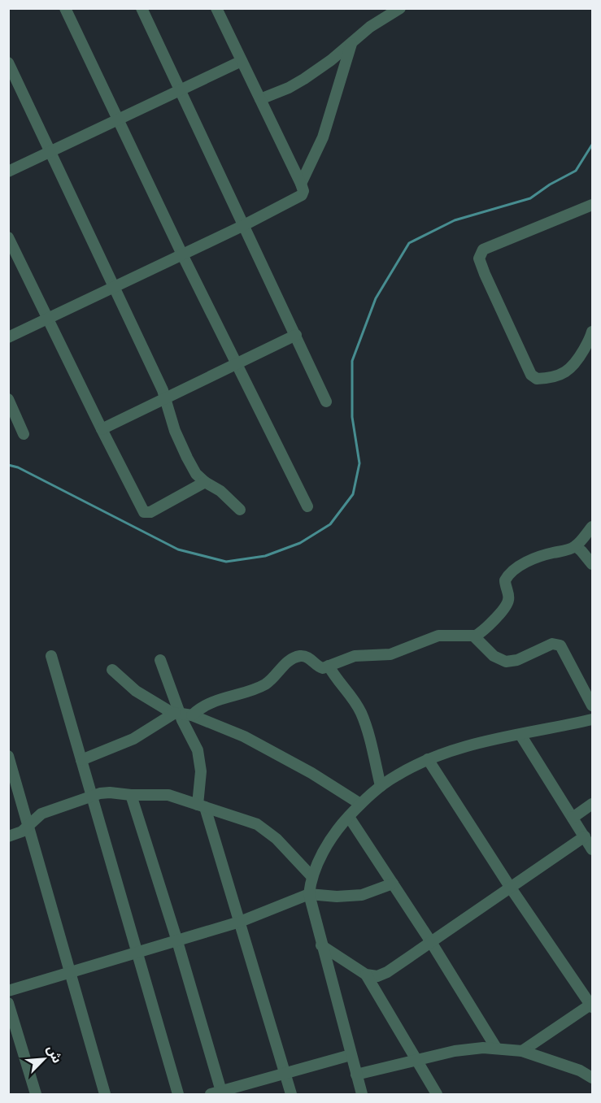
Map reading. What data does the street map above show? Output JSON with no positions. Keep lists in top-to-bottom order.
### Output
{
  "north": "top right"
}
